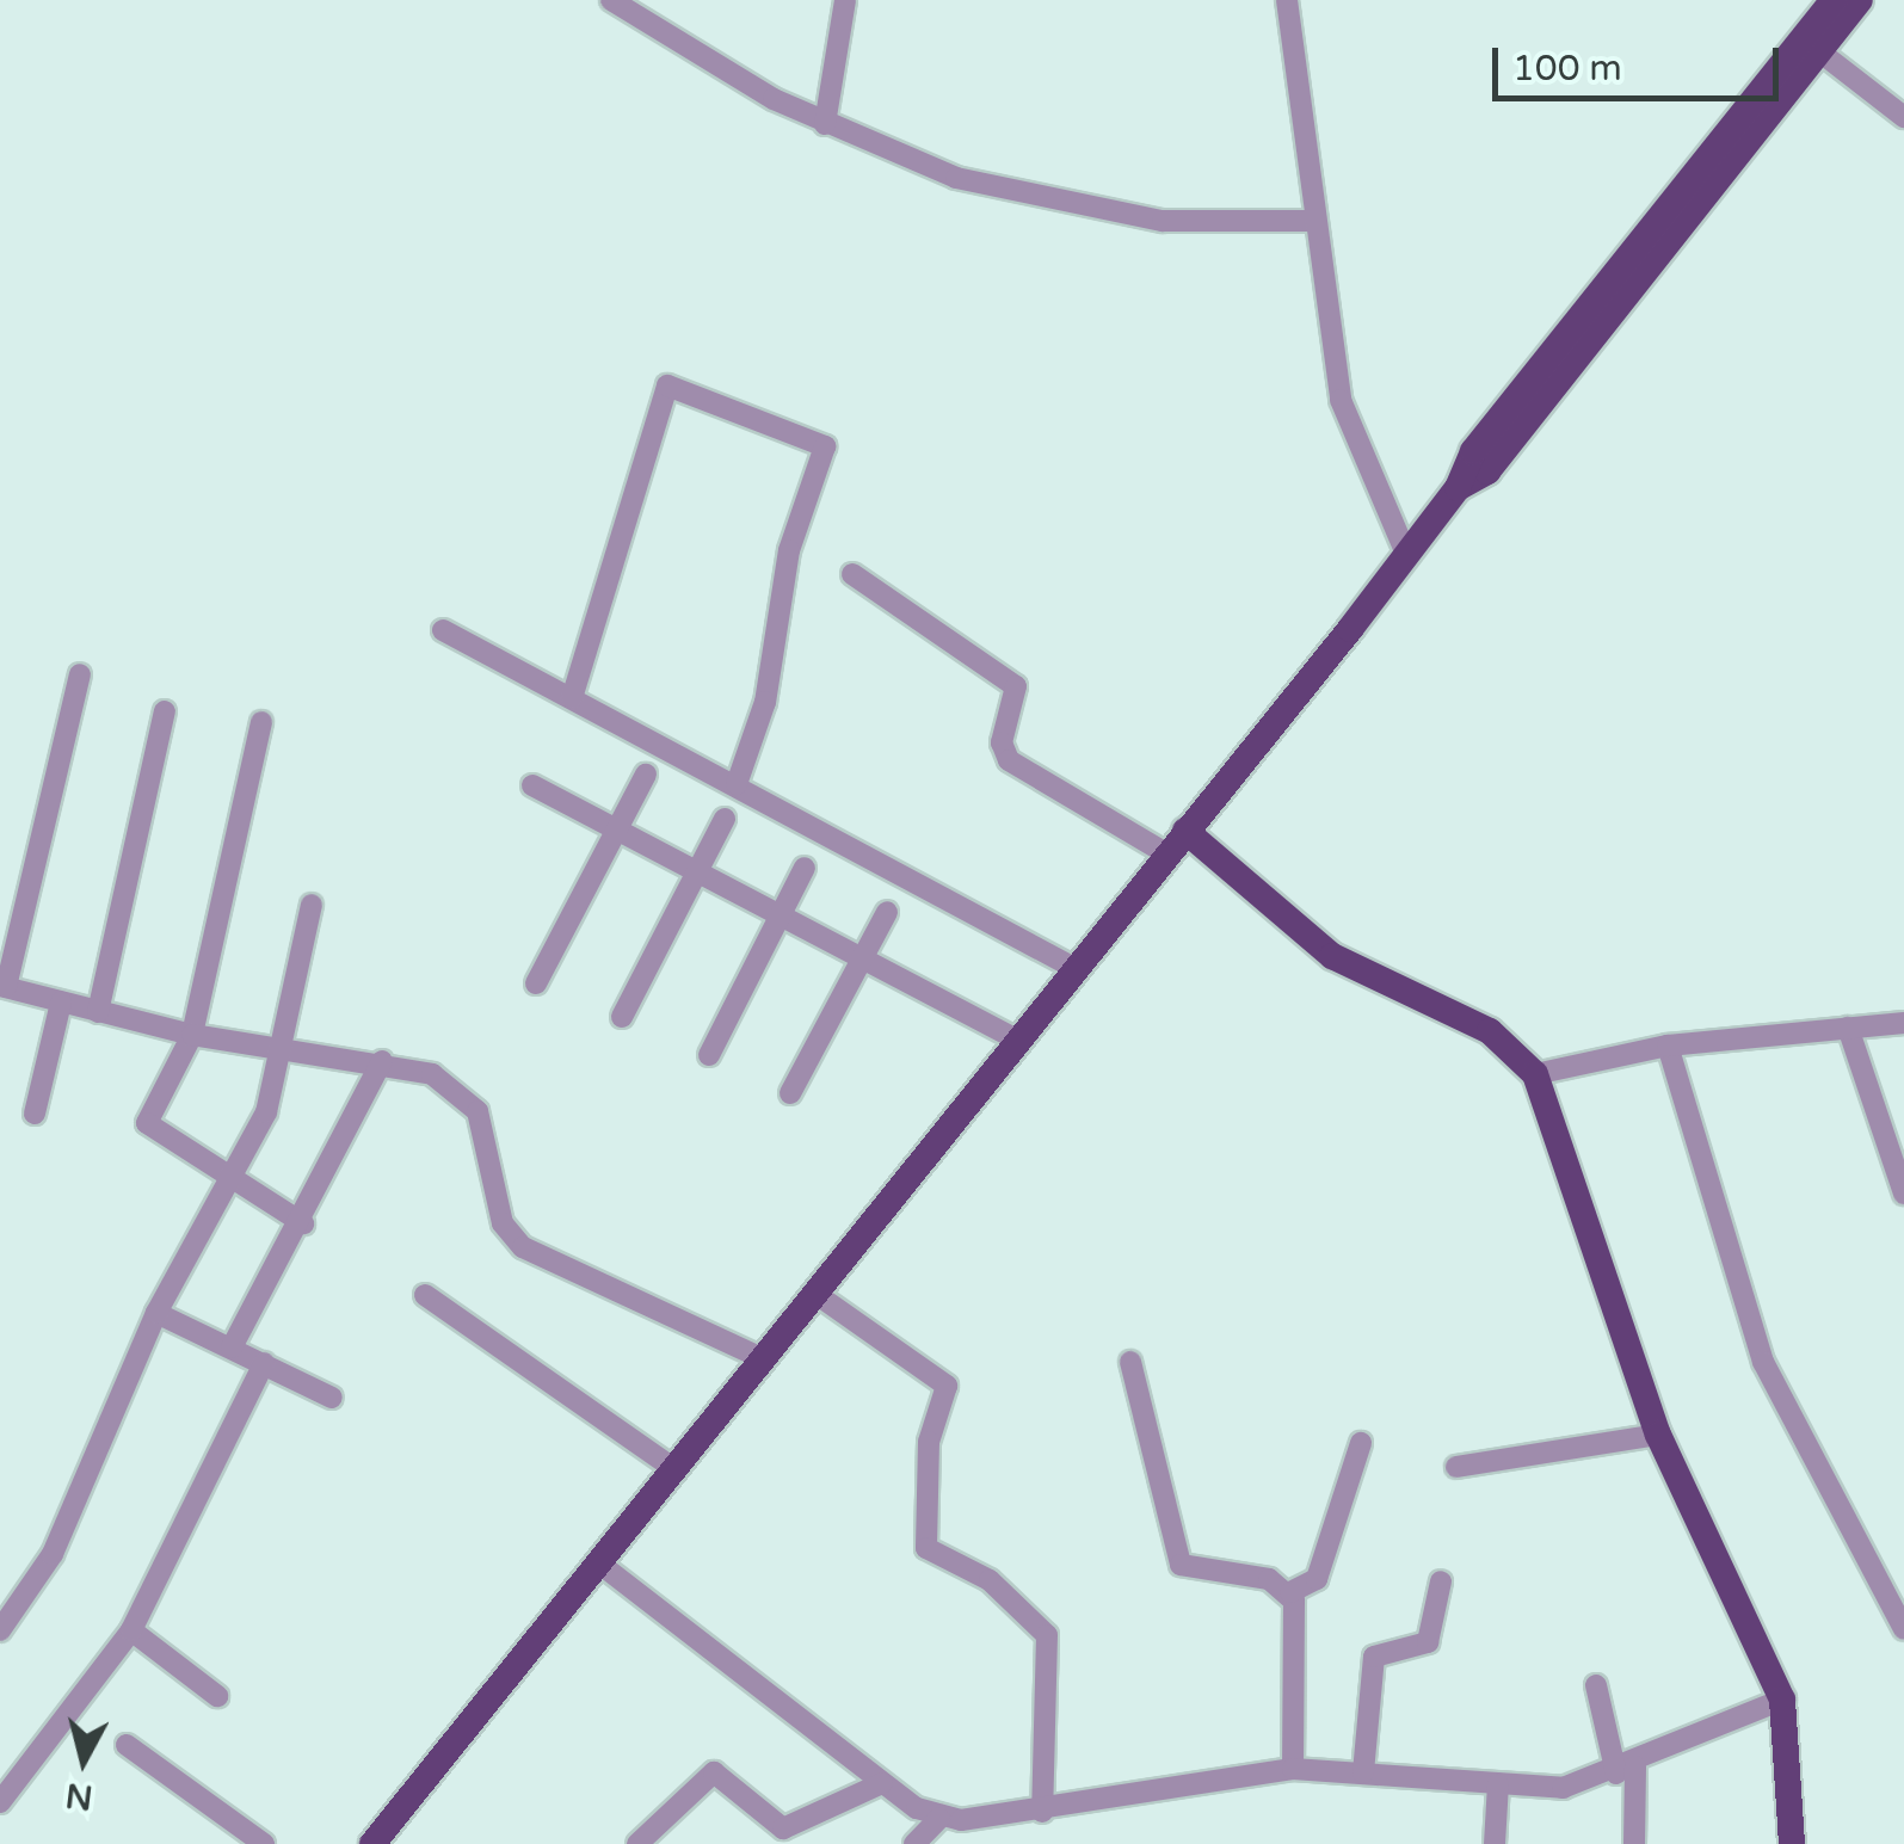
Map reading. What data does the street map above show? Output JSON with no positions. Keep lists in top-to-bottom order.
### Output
{
  "scale_bar": "100 m",
  "north": "bottom"
}
